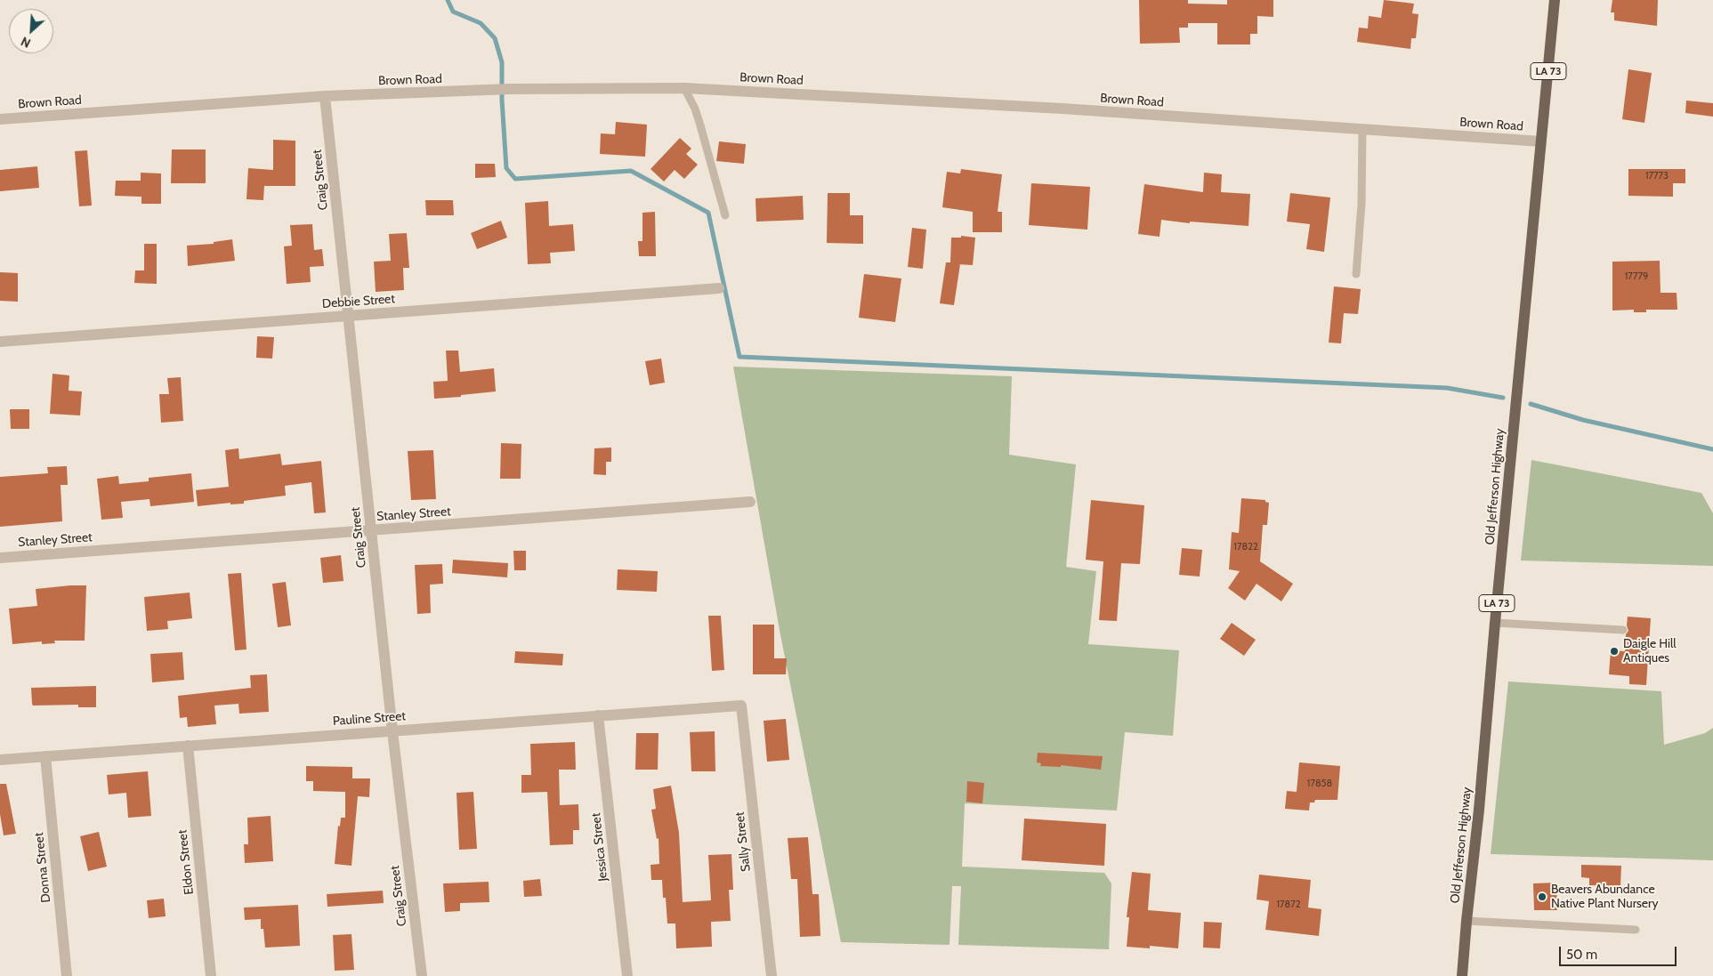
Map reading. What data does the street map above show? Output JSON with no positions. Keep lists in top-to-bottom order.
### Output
{
  "streets": {
    "main road": ["LA 73", "Old Jefferson Highway"],
    "street": [
      "Brown Road",
      "Craig Street",
      "Debbie Street",
      "Stanley Street",
      "Pauline Street",
      "Sally Street",
      "Jessica Street",
      "Eldon Street",
      "Donna Street"
    ]
  },
  "crossings": [
    ["Brown Road", "Craig Street"],
    ["Brown Road", "Old Jefferson Highway"],
    ["Craig Street", "Debbie Street"],
    ["Craig Street", "Stanley Street"],
    ["Craig Street", "Pauline Street"],
    ["Pauline Street", "Sally Street"],
    ["Pauline Street", "Jessica Street"],
    ["Pauline Street", "Eldon Street"],
    ["Pauline Street", "Donna Street"]
  ],
  "places": ["Daigle Hill Antiques", "Beavers Abundance Native Plant Nursery"],
  "house_numbers": [
    "17773",
    "17779",
    "17822",
    "17858",
    "17872"
  ],
  "scale_bar": "50 m",
  "north": "bottom left"
}
